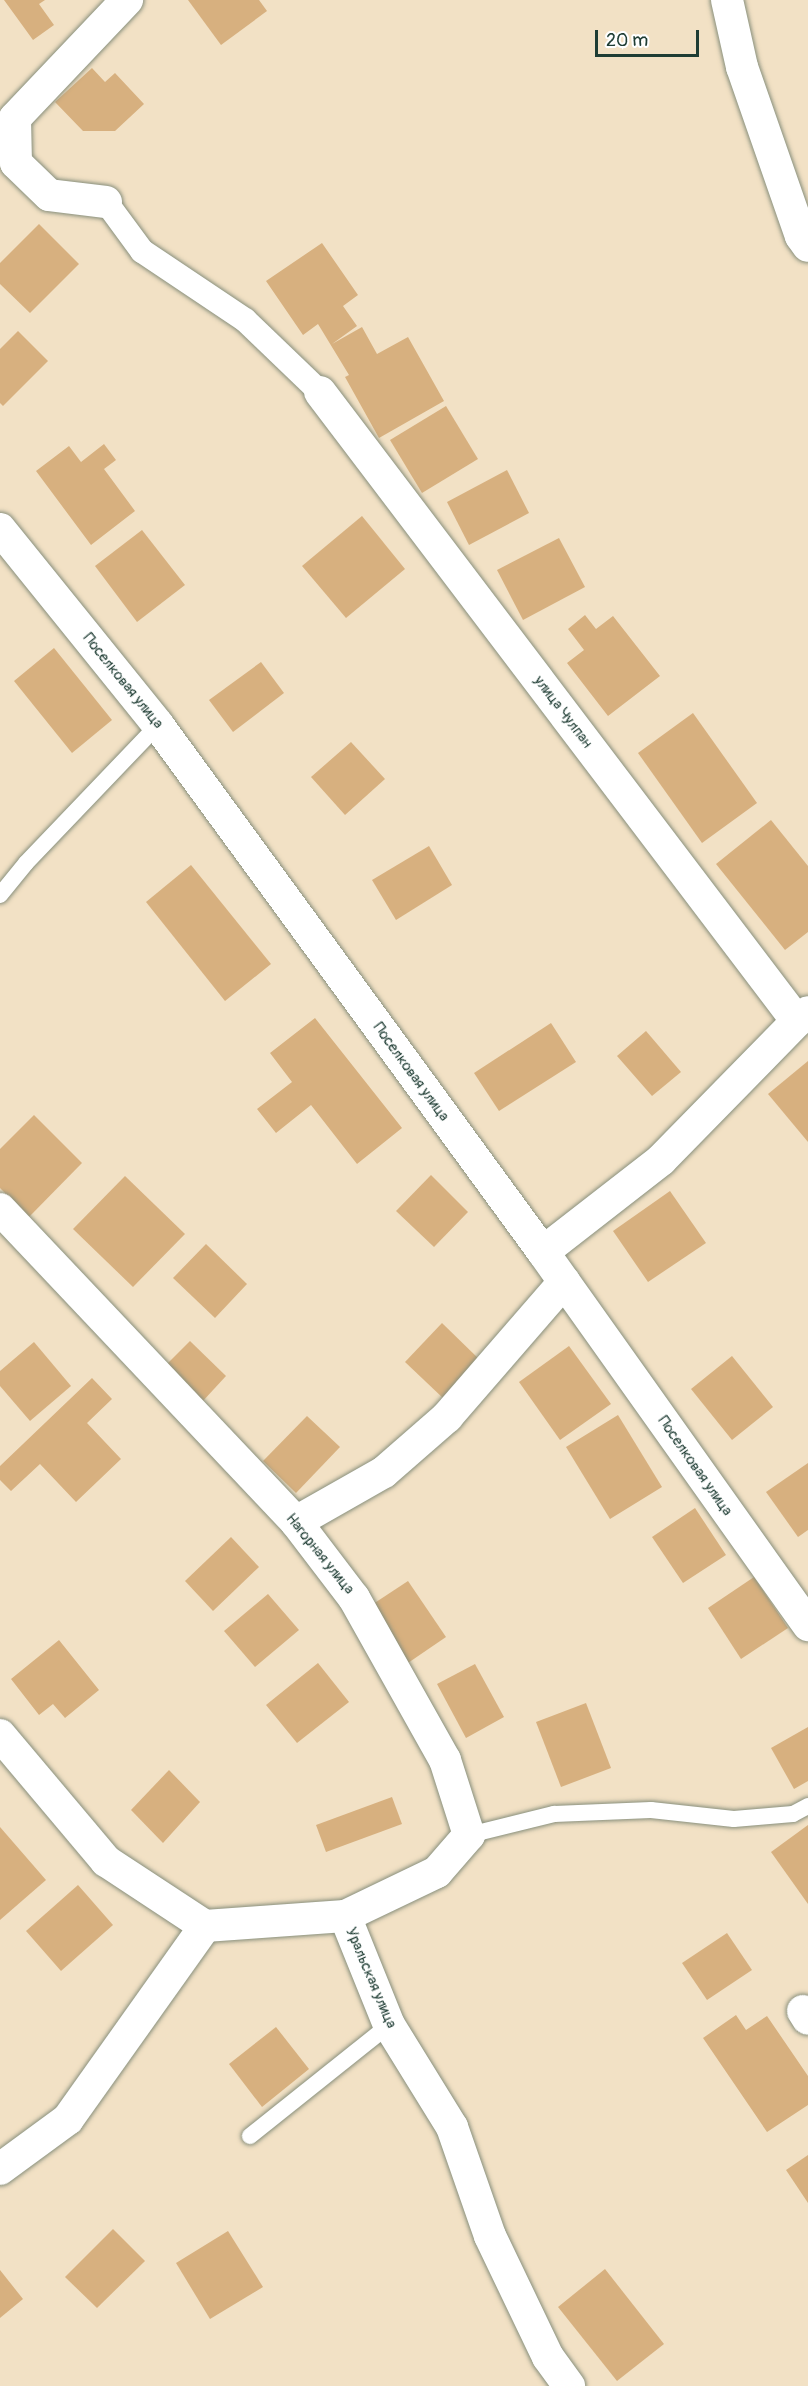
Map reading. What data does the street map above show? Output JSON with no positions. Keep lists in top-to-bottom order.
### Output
{
  "streets": {
    "street": [
      "Поселковая улица",
      "улица Чулпан",
      "Нагорная улица",
      "Уральская улица"
    ]
  },
  "scale_bar": "20 m"
}
